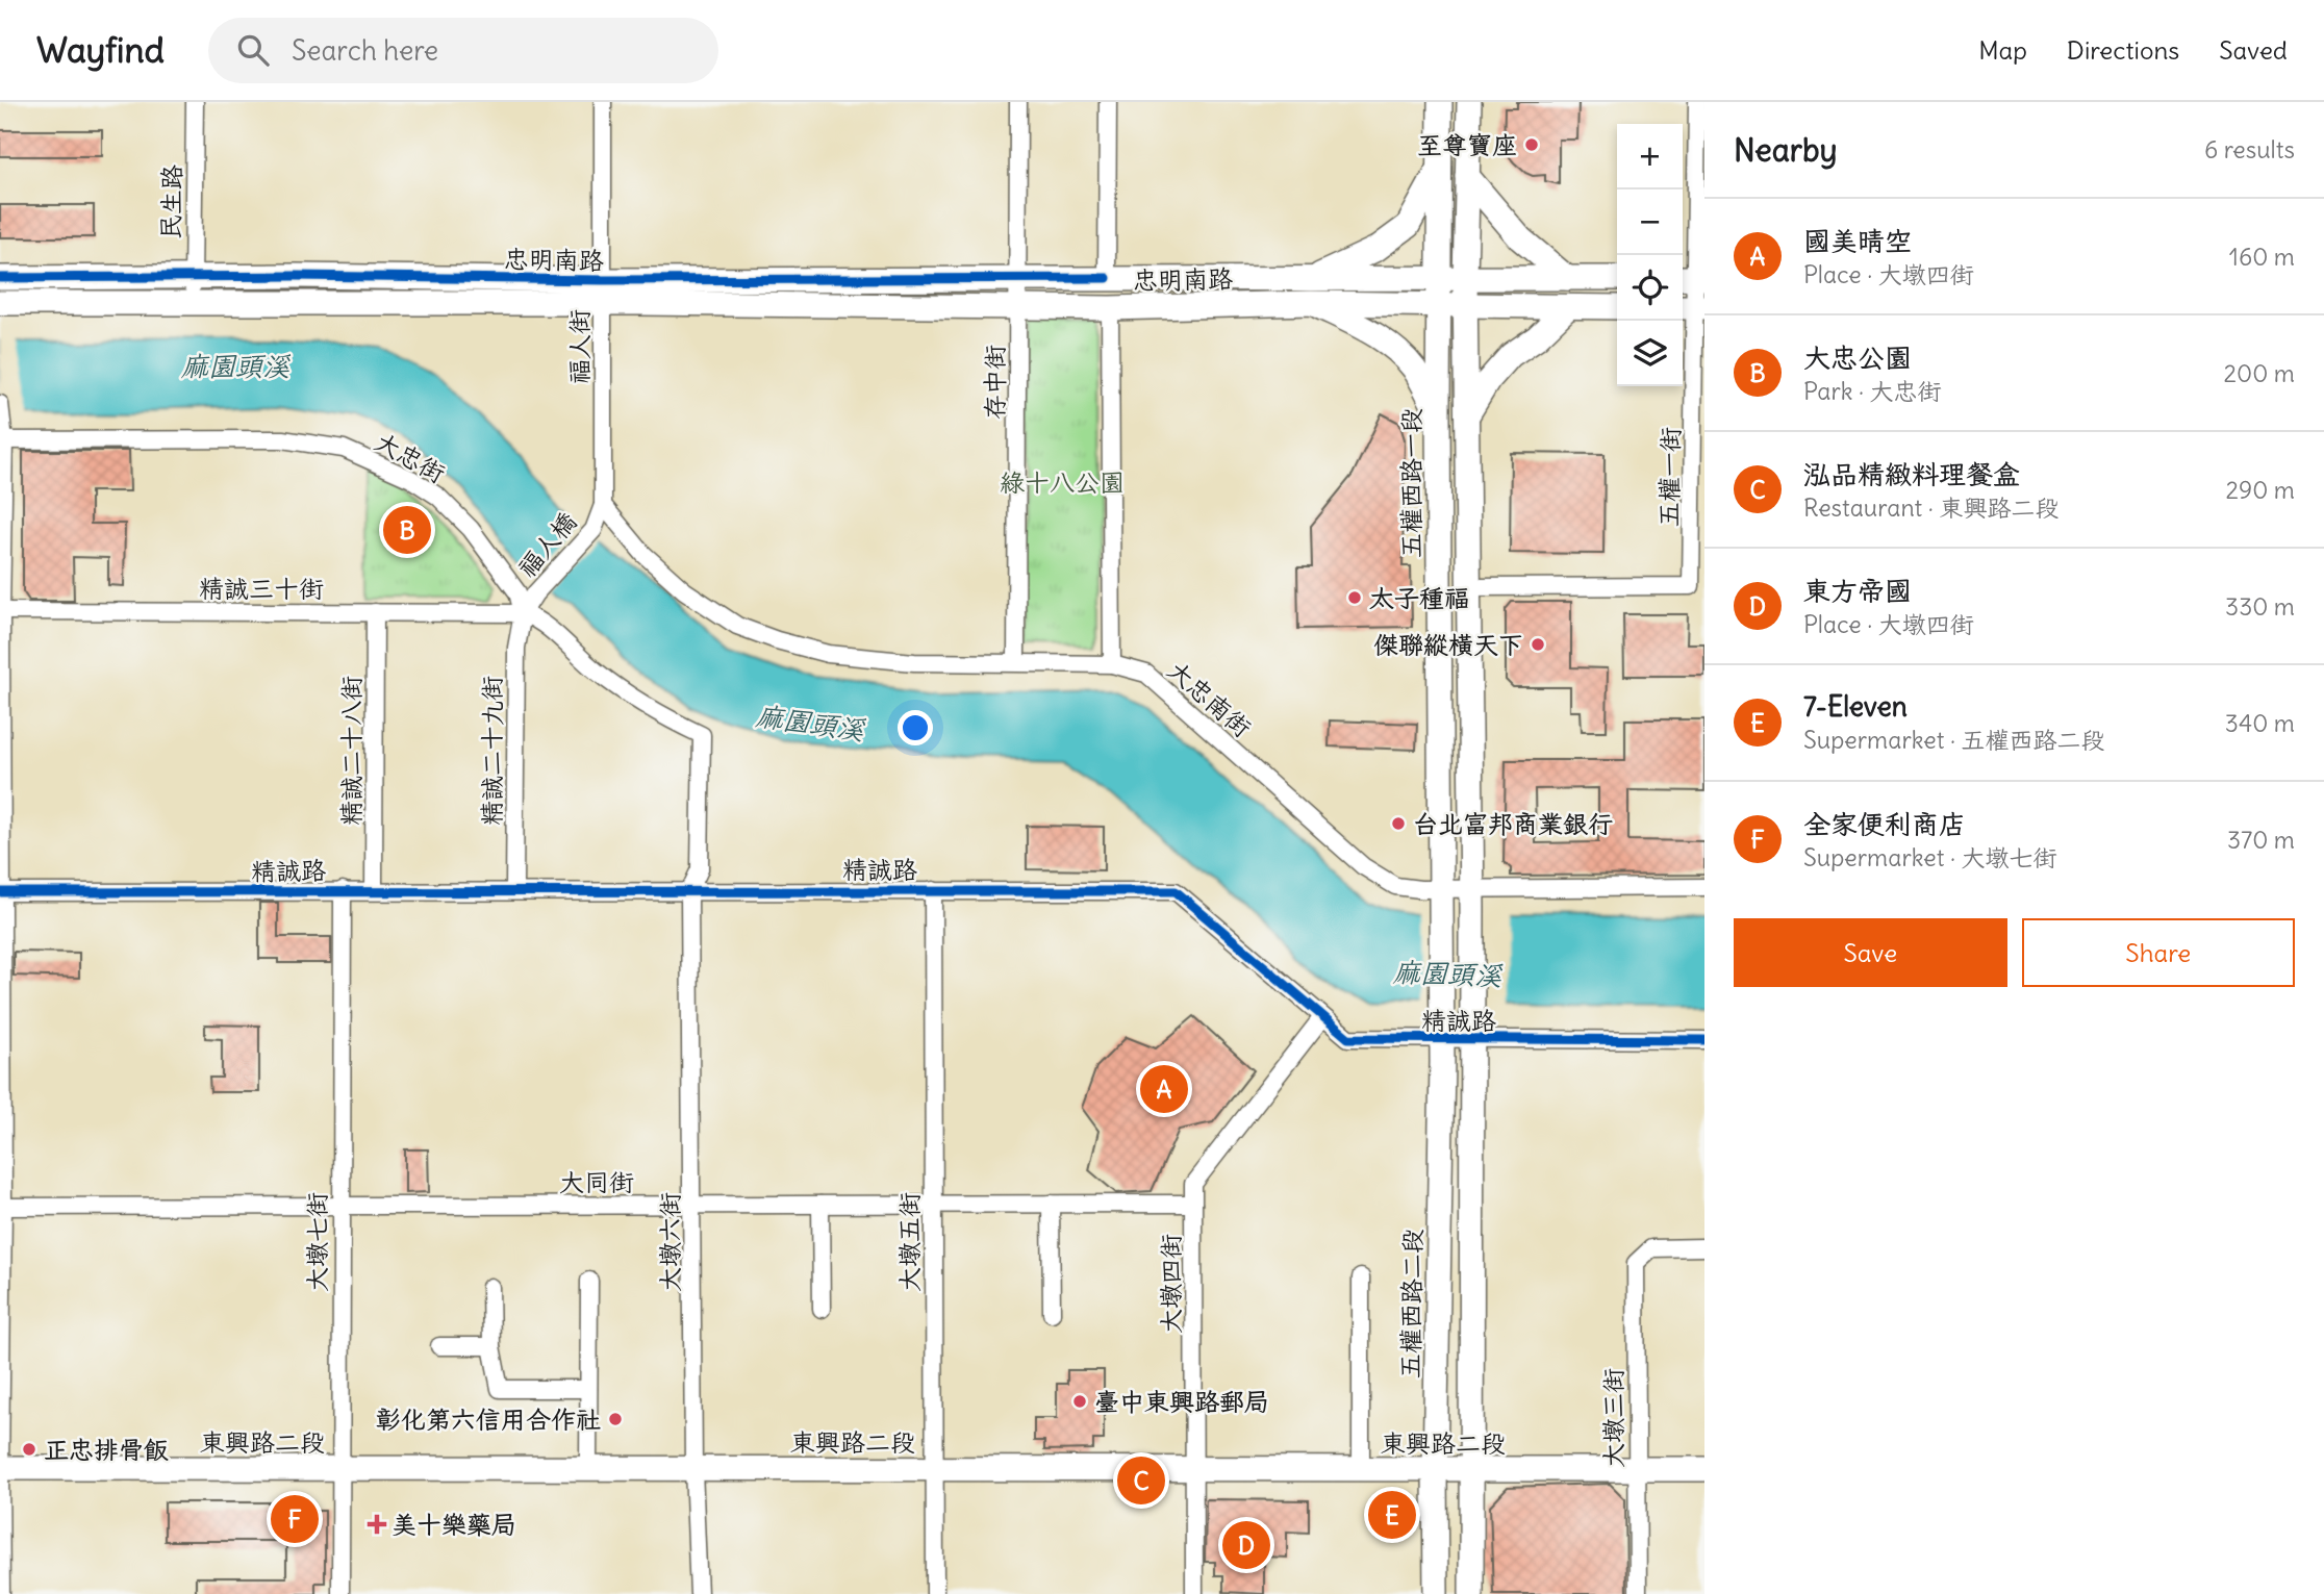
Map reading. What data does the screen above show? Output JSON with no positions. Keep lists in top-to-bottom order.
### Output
{
  "streets": {
    "main road": [
      "忠明南路",
      "五權西路一段",
      "五權西路二段",
      "東興路二段"
    ],
    "street": [
      "民生路",
      "福人街",
      "存中街",
      "大忠街",
      "五權一街",
      "福人橋",
      "精誠三十街",
      "大忠南街",
      "精誠二十八街",
      "精誠二十九街",
      "精誠路",
      "大同街",
      "大墩七街",
      "大墩六街",
      "大墩五街",
      "大墩四街",
      "大墩三街"
    ]
  },
  "crossings": [
    ["民生路", "忠明南路"],
    ["忠明南路", "福人街"],
    ["忠明南路", "存中街"],
    ["忠明南路", "五權西路一段"],
    ["福人街", "福人橋"],
    ["福人街", "大忠南街"],
    ["存中街", "大忠南街"],
    ["大忠街", "福人橋"],
    ["大忠街", "精誠三十街"],
    ["大忠街", "精誠二十九街"],
    ["大忠街", "大墩六街"],
    ["五權西路一段", "大忠南街"],
    ["五權西路一段", "五權西路二段"],
    ["福人橋", "精誠三十街"],
    ["福人橋", "大忠南街"],
    ["福人橋", "精誠二十九街"],
    ["福人橋", "大墩六街"],
    ["精誠三十街", "精誠二十八街"],
    ["精誠三十街", "精誠二十九街"],
    ["精誠三十街", "大墩六街"],
    ["精誠二十八街", "精誠路"],
    ["精誠二十九街", "精誠路"],
    ["精誠二十九街", "大墩六街"],
    ["精誠路", "大墩七街"],
    ["精誠路", "大墩六街"],
    ["精誠路", "大墩五街"],
    ["精誠路", "大墩四街"],
    ["精誠路", "五權西路二段"],
    ["大同街", "大墩七街"],
    ["大同街", "大墩六街"],
    ["大同街", "大墩五街"],
    ["大同街", "大墩四街"],
    ["大墩七街", "東興路二段"],
    ["大墩六街", "東興路二段"],
    ["大墩五街", "東興路二段"],
    ["大墩四街", "東興路二段"],
    ["五權西路二段", "東興路二段"],
    ["大墩三街", "東興路二段"]
  ],
  "water": ["麻園頭溪"],
  "parks": ["綠十八公園"],
  "places": {
    "other": [
      "至尊寶座",
      "太子種福",
      "傑聯縱橫天下",
      "台北富邦商業銀行",
      "臺中東興路郵局",
      "彰化第六信用合作社",
      "正忠排骨飯"
    ],
    "health": ["美十樂藥局"]
  },
  "page": {
    "header": "Wayfind",
    "search": "Search here",
    "nav": ["Map", "Directions", "Saved"],
    "heading": ["Nearby", "6 results"],
    "map_buttons": ["+", "−"],
    "list": [
      {
        "mark": "A",
        "name": "國美晴空",
        "note": "Place · 大墩四街",
        "value": "160 m"
      },
      {
        "mark": "B",
        "name": "大忠公園",
        "note": "Park · 大忠街",
        "value": "200 m"
      },
      {
        "mark": "C",
        "name": "泓品精緻料理餐盒",
        "note": "Restaurant · 東興路二段",
        "value": "290 m"
      },
      {
        "mark": "D",
        "name": "東方帝國",
        "note": "Place · 大墩四街",
        "value": "330 m"
      },
      {
        "mark": "E",
        "name": "7-Eleven",
        "note": "Supermarket · 五權西路二段",
        "value": "340 m"
      },
      {
        "mark": "F",
        "name": "全家便利商店",
        "note": "Supermarket · 大墩七街",
        "value": "370 m"
      }
    ],
    "pins": [
      "B",
      "A",
      "C",
      "E",
      "F",
      "D"
    ],
    "buttons": ["Save", "Share"]
  }
}
